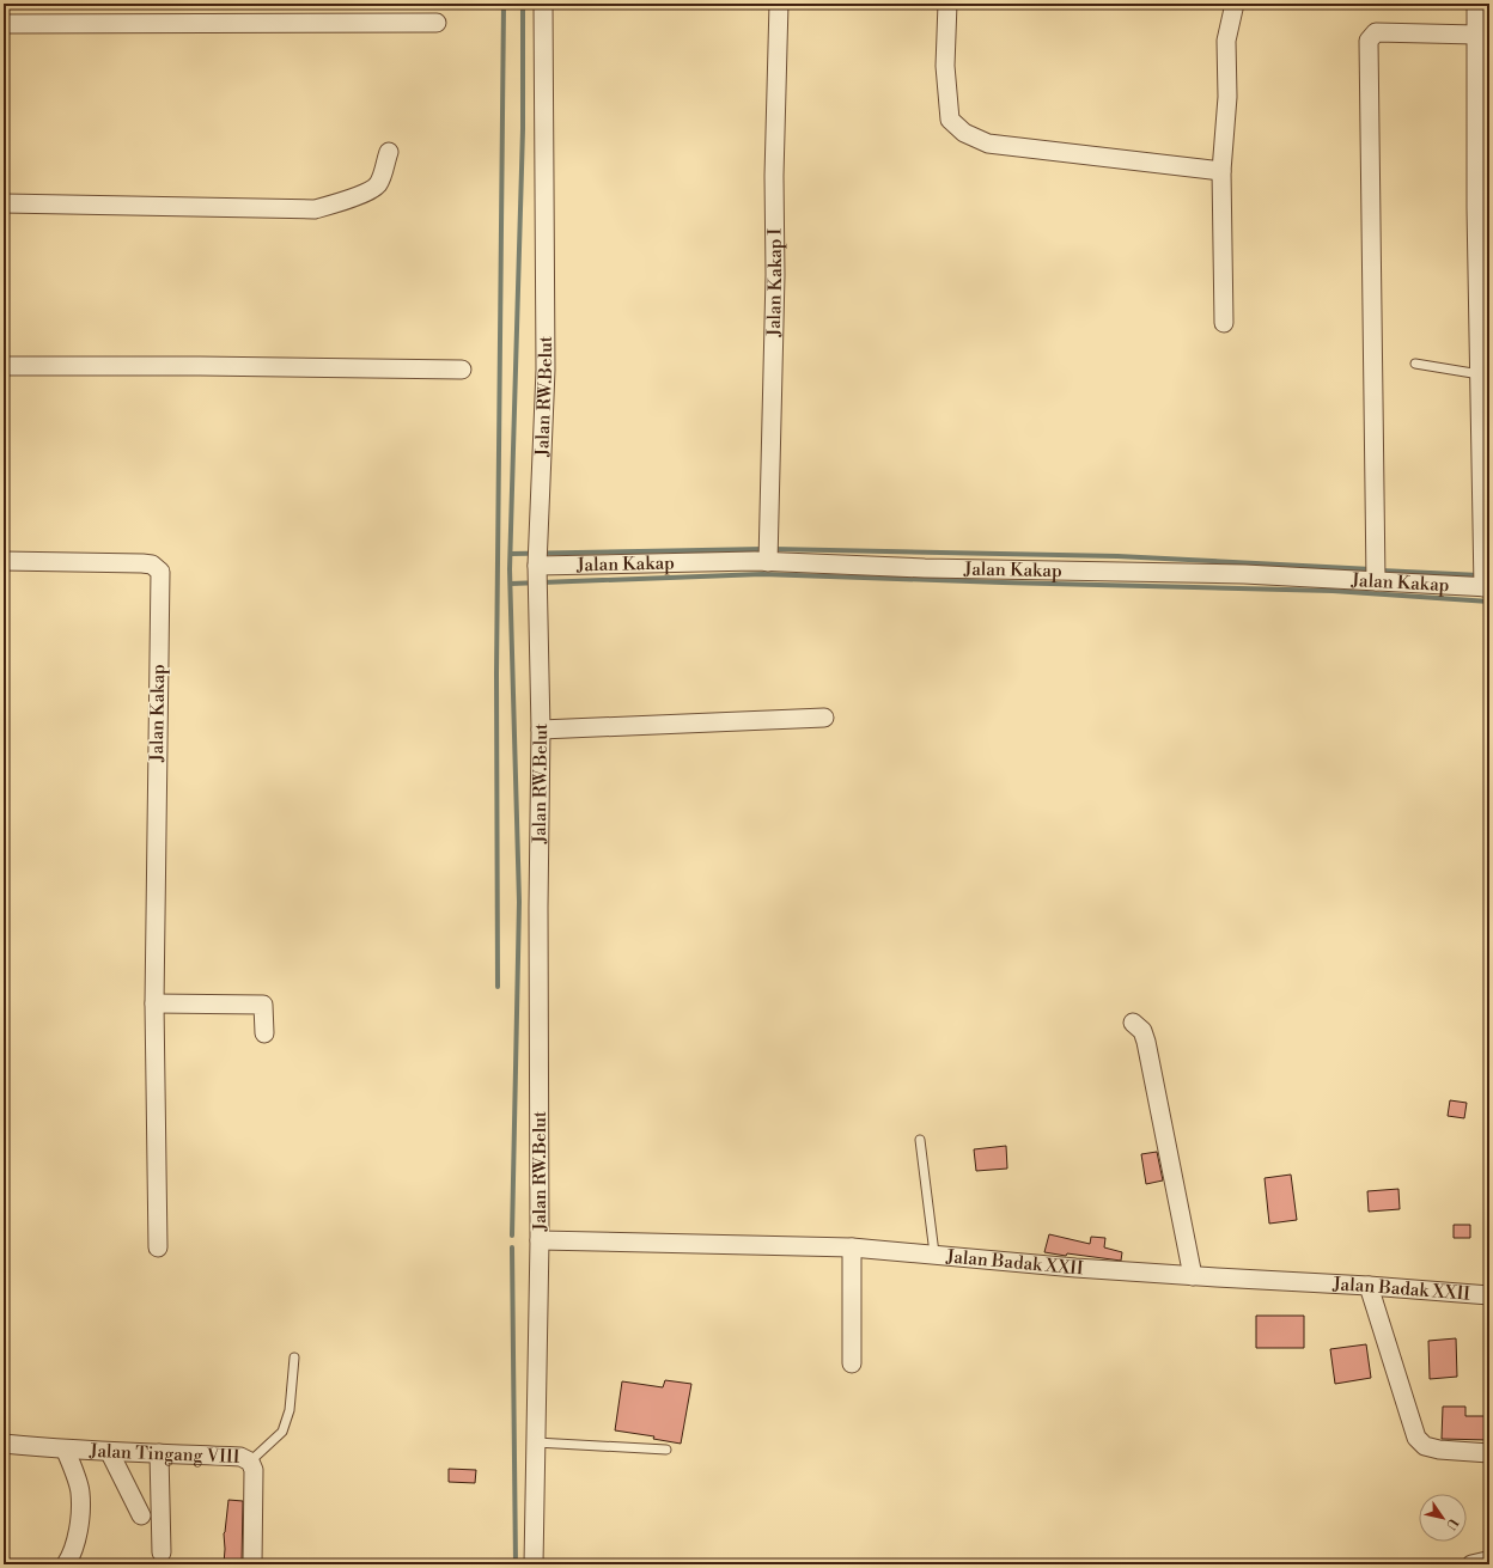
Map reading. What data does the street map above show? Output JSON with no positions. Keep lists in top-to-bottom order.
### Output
{
  "streets": {
    "street": [
      "Jalan Kakap I",
      "Jalan RW.Belut",
      "Jalan Kakap",
      "Jalan Badak XXII",
      "Jalan Tingang VIII"
    ]
  },
  "crossings": [
    ["Jalan Kakap I", "Jalan Kakap"],
    ["Jalan RW.Belut", "Jalan Kakap"],
    ["Jalan RW.Belut", "Jalan Badak XXII"]
  ],
  "north": "bottom right"
}
